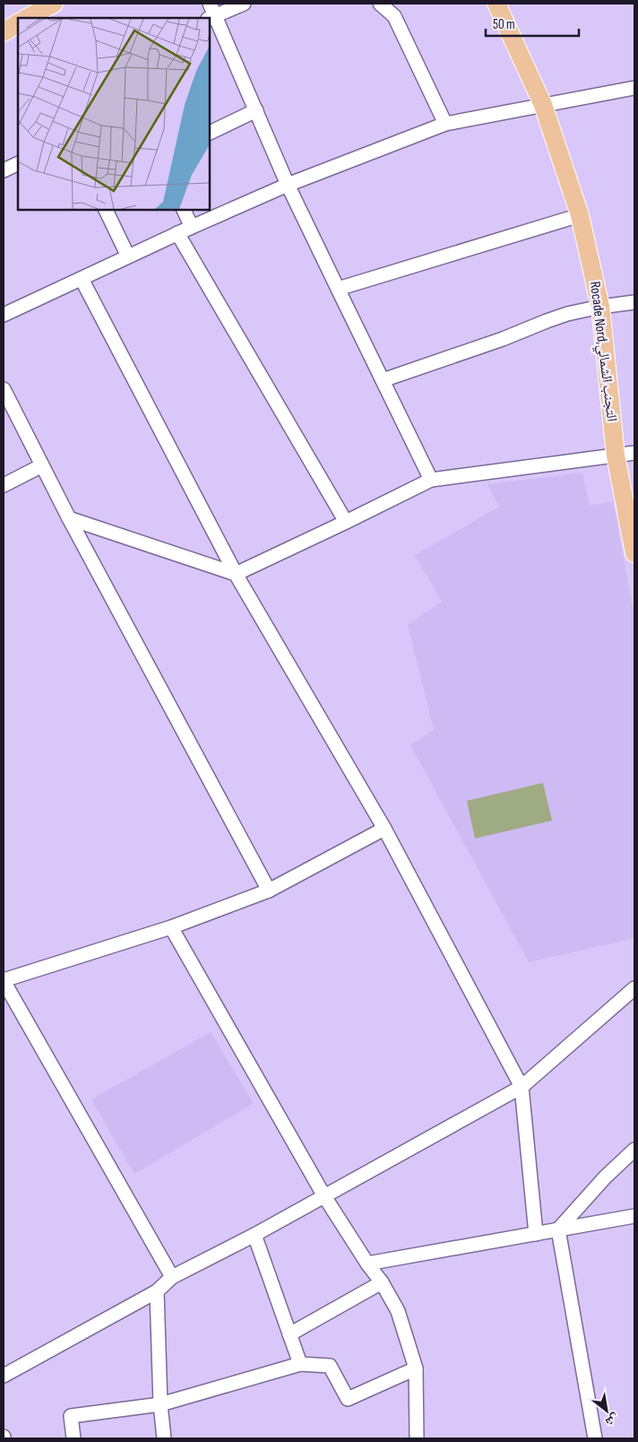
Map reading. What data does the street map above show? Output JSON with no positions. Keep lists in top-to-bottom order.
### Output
{
  "streets": {
    "main road": ["Rocade Nord,التجنب الشمالي"]
  },
  "scale_bar": "50 m",
  "north": "bottom right"
}
